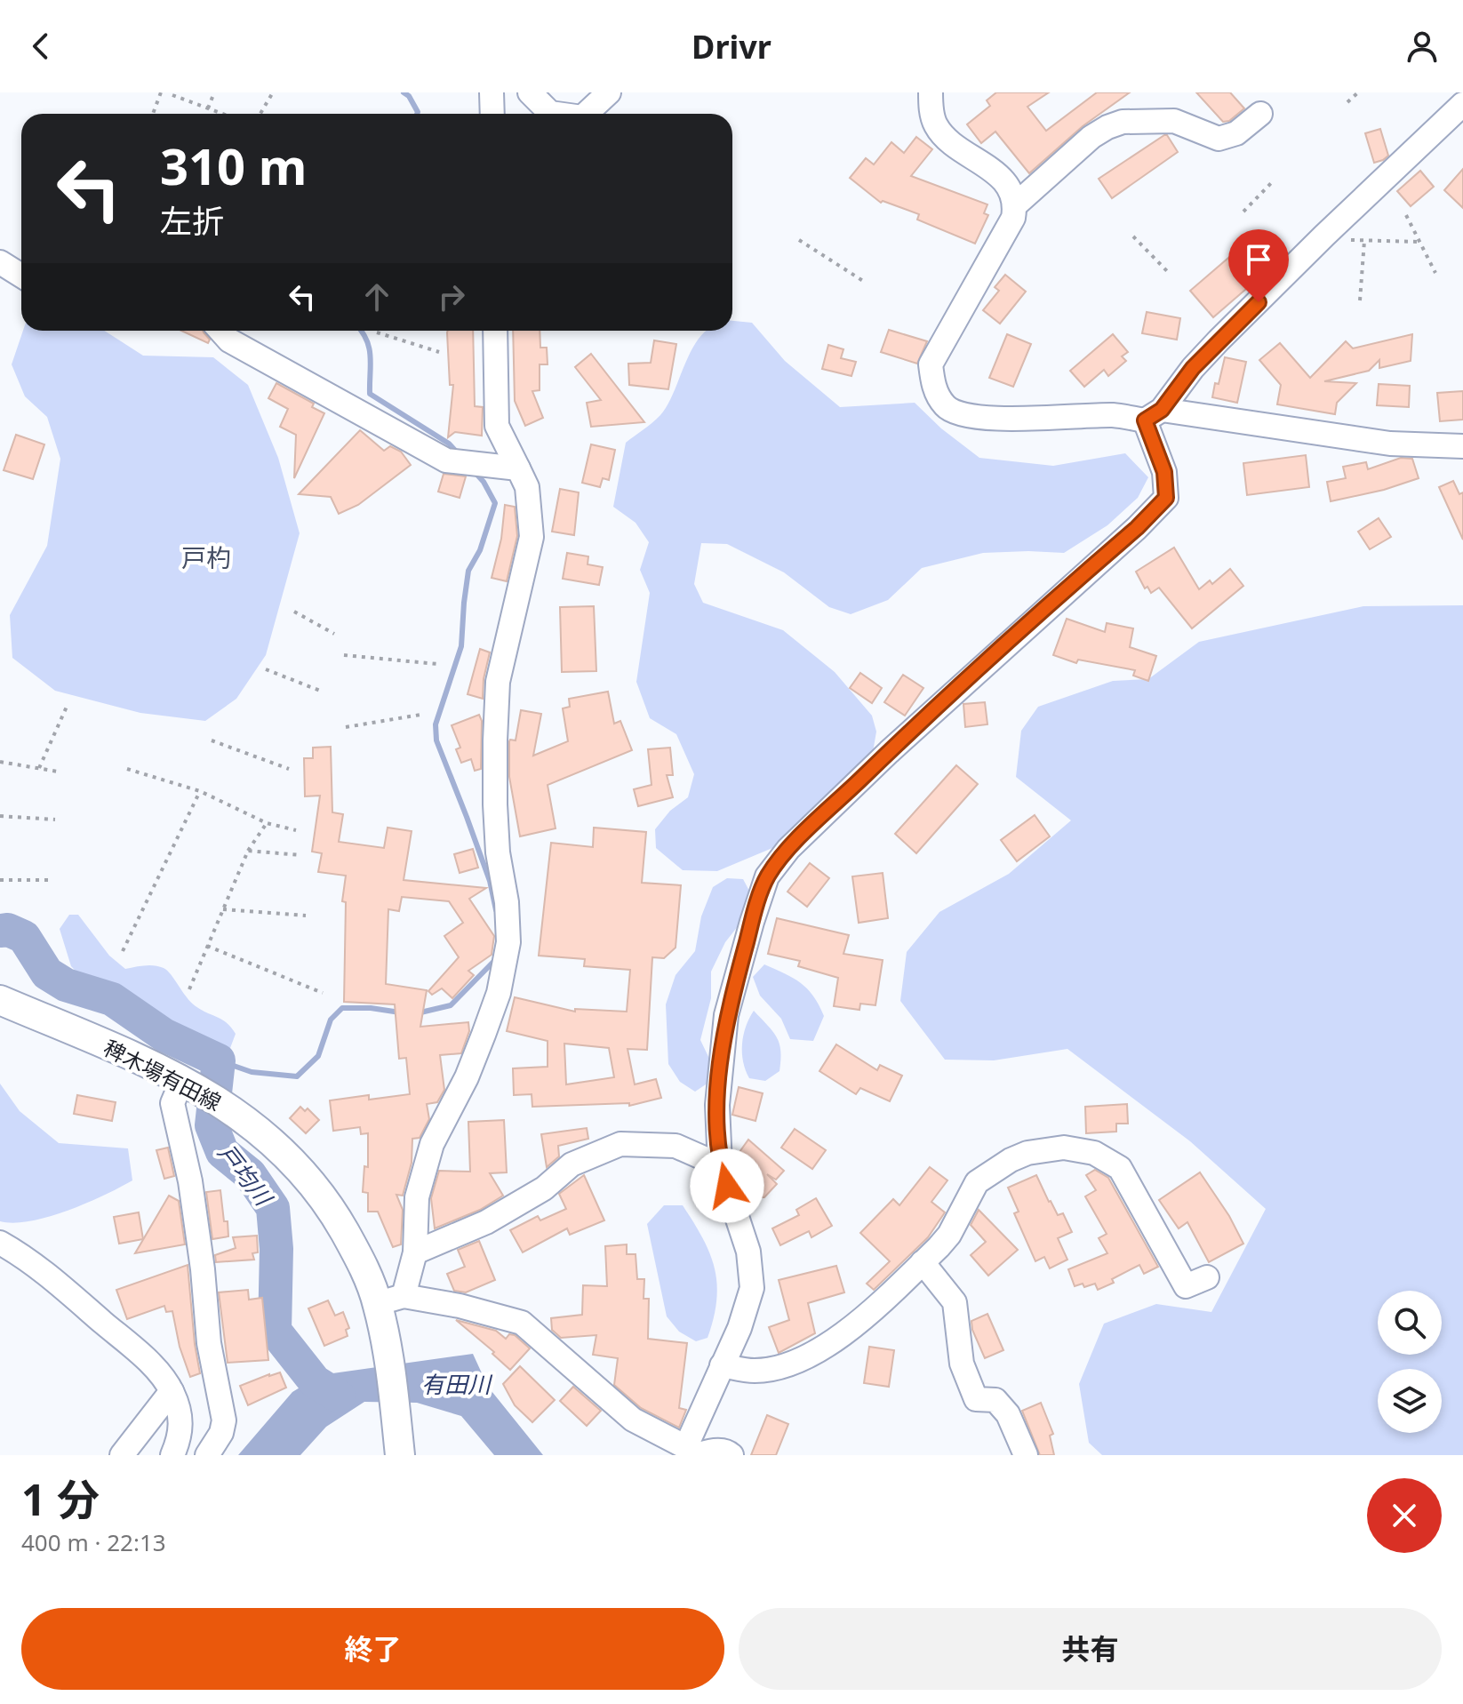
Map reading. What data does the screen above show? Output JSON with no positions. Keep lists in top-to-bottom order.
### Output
{
  "streets": {
    "main road": ["稗木場有田線"]
  },
  "districts": ["戸杓"],
  "water": ["戸均川", "有田川"],
  "page": {
    "header": "Drivr",
    "turn": ["310 m", "左折"],
    "heading": ["1 分", "400 m · 22:13"],
    "buttons": ["終了", "共有"]
  }
}
